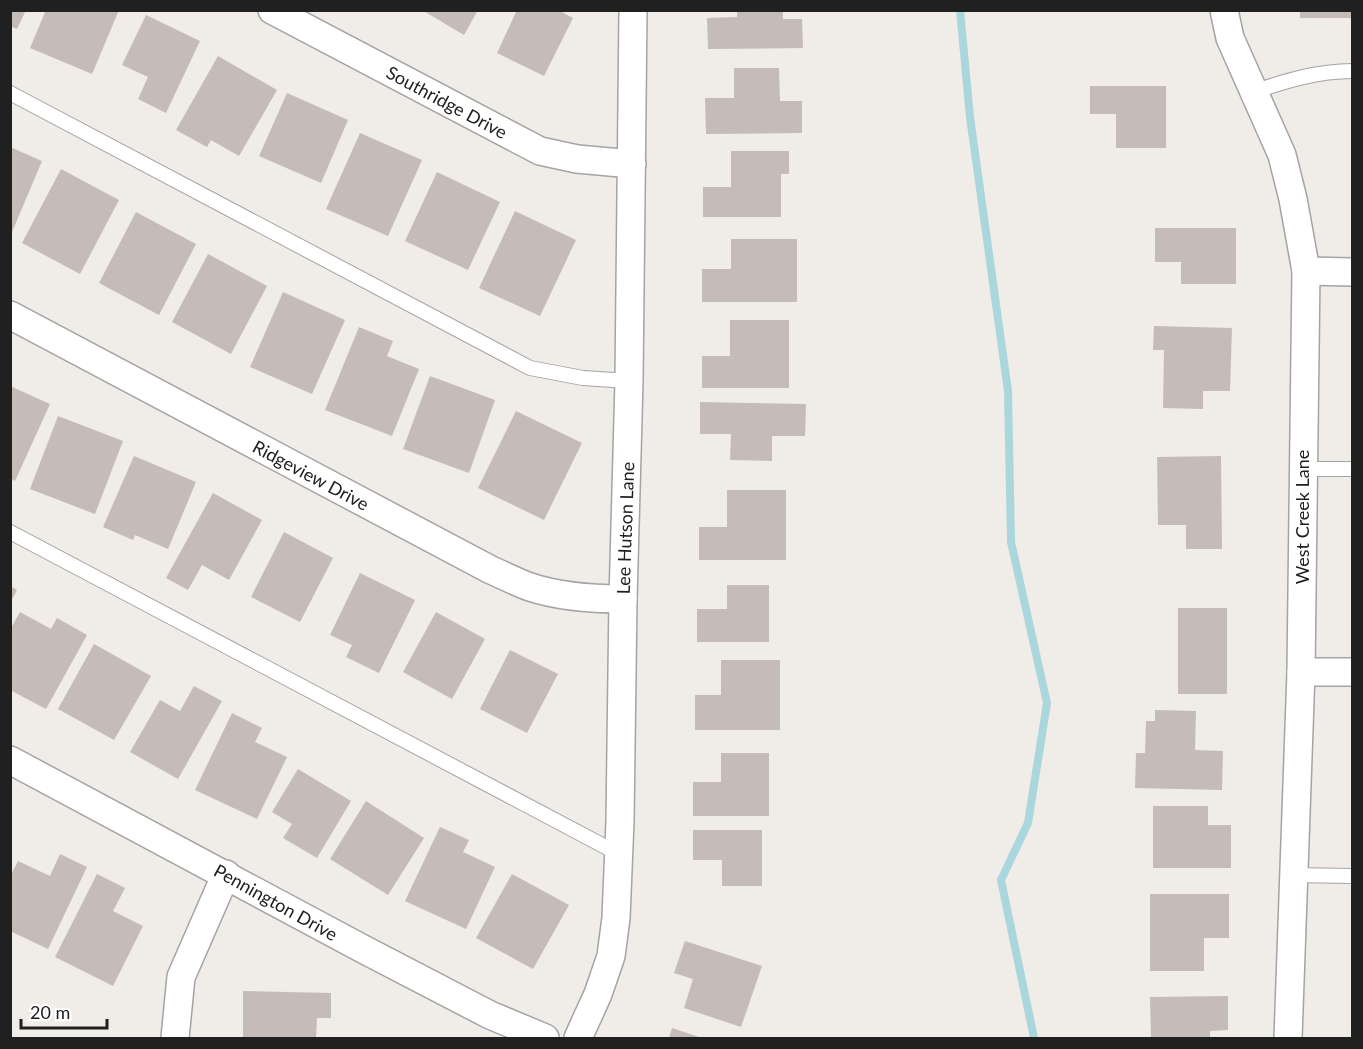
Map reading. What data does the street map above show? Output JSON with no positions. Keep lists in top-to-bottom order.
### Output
{
  "streets": {
    "street": [
      "Southridge Drive",
      "Ridgeview Drive",
      "West Creek Lane",
      "Lee Hutson Lane",
      "Pennington Drive"
    ]
  },
  "crossings": [
    ["Southridge Drive", "Lee Hutson Lane"],
    ["Ridgeview Drive", "Lee Hutson Lane"]
  ],
  "scale_bar": "20 m"
}
